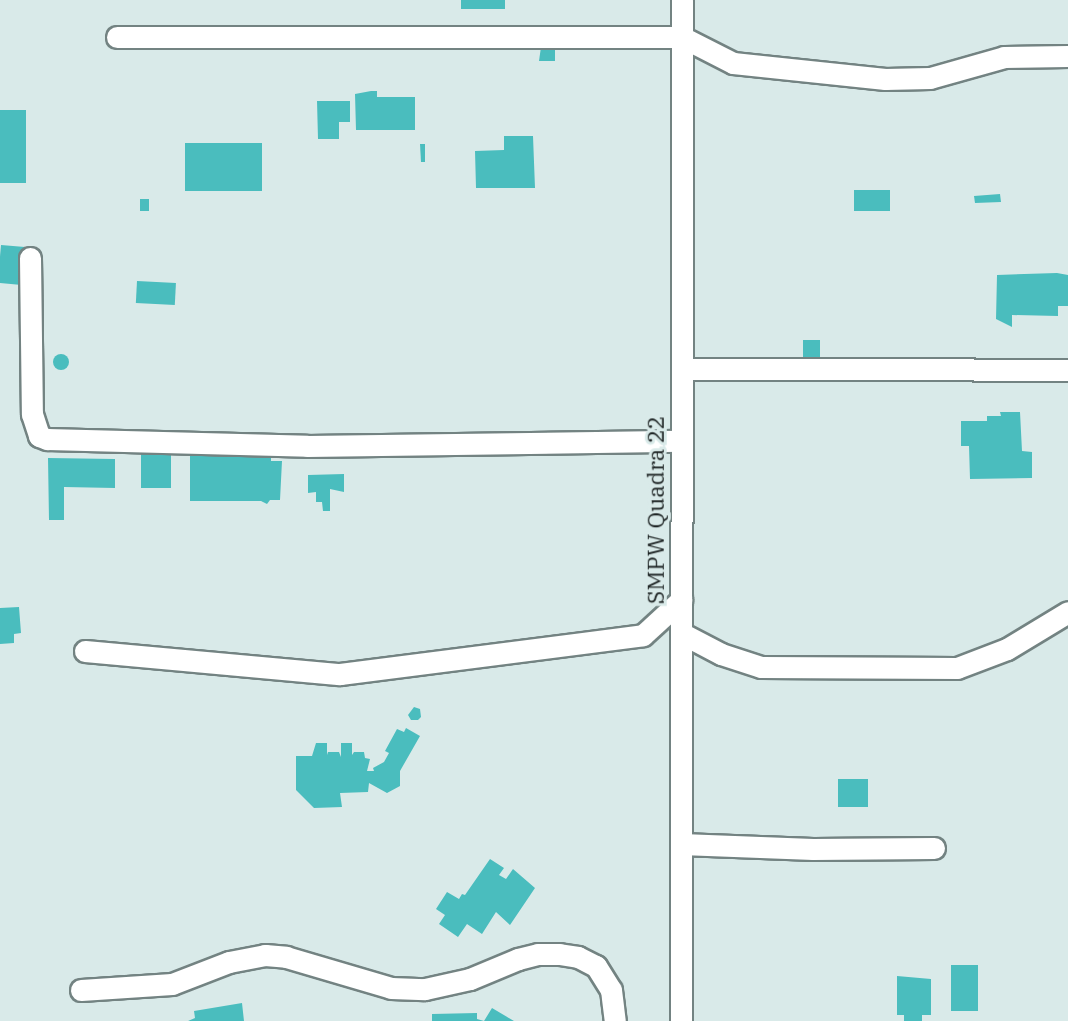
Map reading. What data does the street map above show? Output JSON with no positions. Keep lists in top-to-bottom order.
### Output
{
  "streets": {
    "street": ["SMPW Quadra 22"]
  }
}
